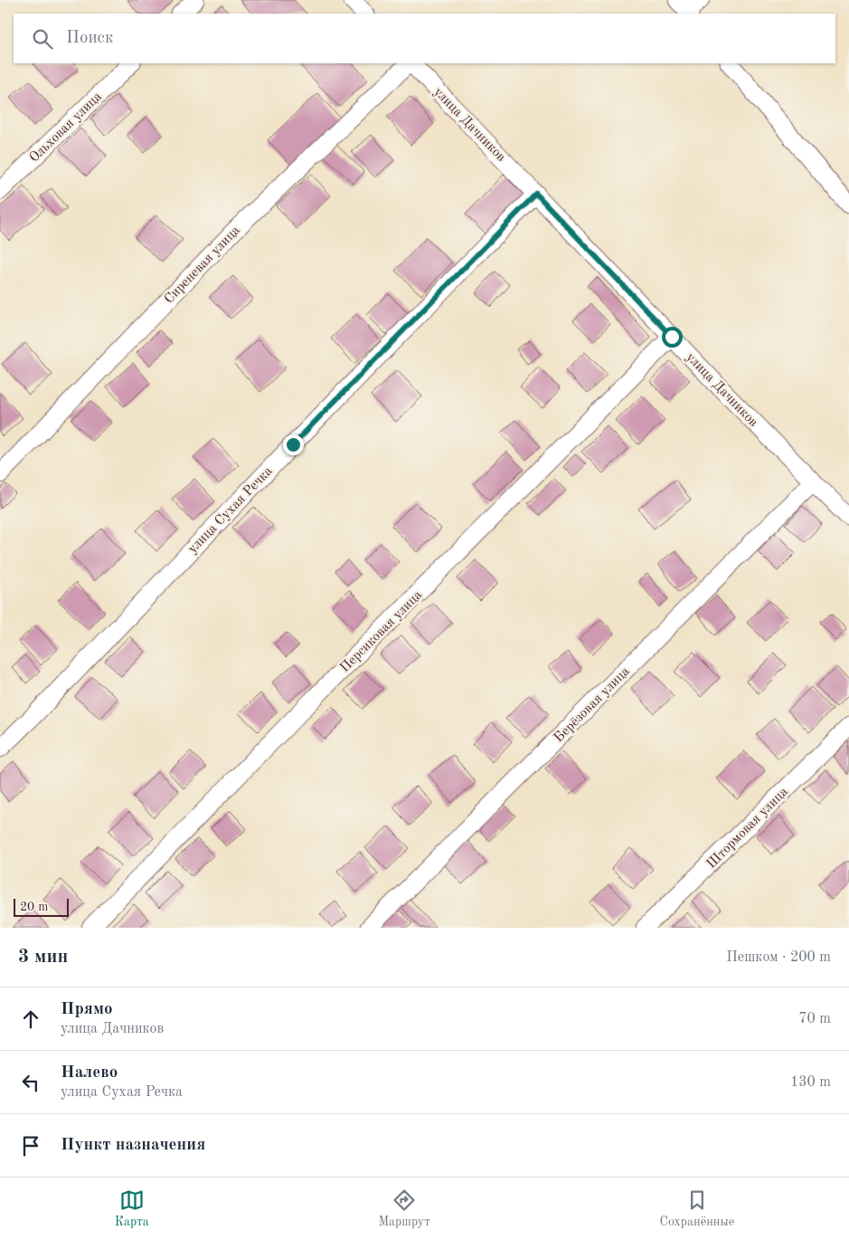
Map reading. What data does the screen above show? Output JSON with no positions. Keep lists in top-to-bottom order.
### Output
{
  "streets": {
    "street": [
      "улица Дачников",
      "Ольховая улица",
      "Сиреневая улица",
      "улица Сухая Речка",
      "Персиковая улица",
      "Берёзовая улица",
      "Штормовая улица"
    ]
  },
  "crossings": [
    ["улица Дачников", "улица Сухая Речка"],
    ["улица Дачников", "Персиковая улица"],
    ["улица Дачников", "Берёзовая улица"]
  ],
  "scale_bar": "20 m",
  "page": {
    "search": "Поиск",
    "scale": "20 m",
    "heading": ["3 мин", "Пешком · 200 m"],
    "list": [
      ["Прямо", "улица Дачников", "70 m"],
      ["Налево", "улица Сухая Речка", "130 m"],
      "Пункт назначения"
    ],
    "nav": ["Карта", "Маршрут", "Сохранённые"]
  }
}
